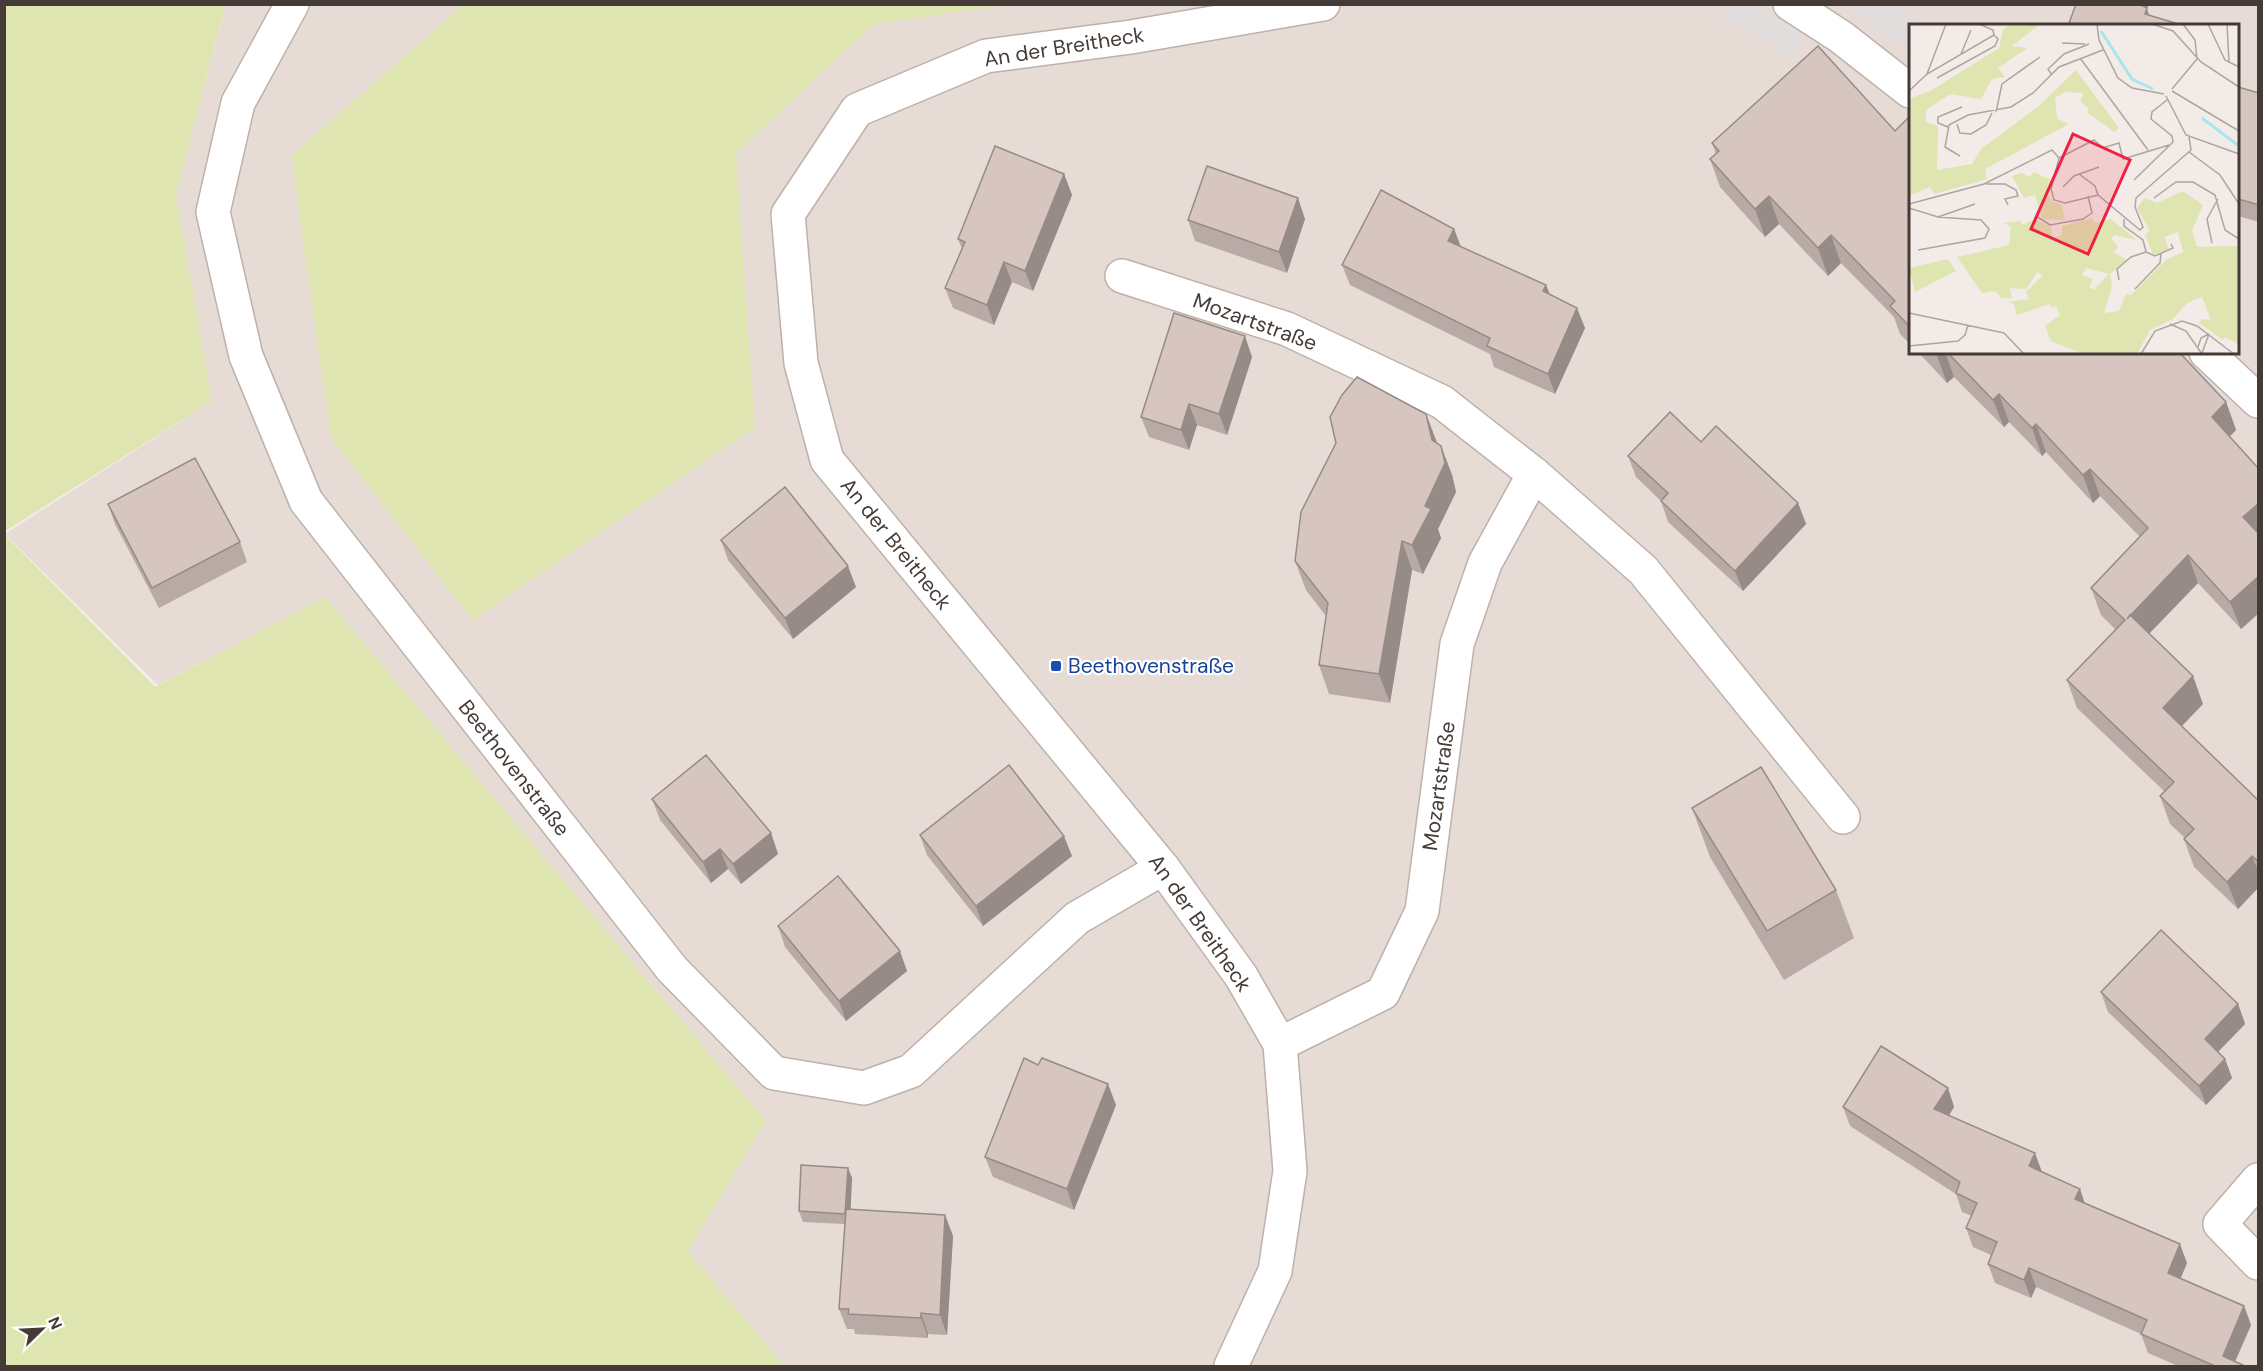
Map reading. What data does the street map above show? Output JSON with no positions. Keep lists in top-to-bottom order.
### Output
{
  "streets": {
    "street": ["An der Breitheck", "Mozartstraße", "Beethovenstraße"]
  },
  "crossings": [
    ["An der Breitheck", "Mozartstraße"],
    ["An der Breitheck", "Beethovenstraße"]
  ],
  "places": {
    "transit": ["Beethovenstraße"]
  },
  "north": "top right"
}
